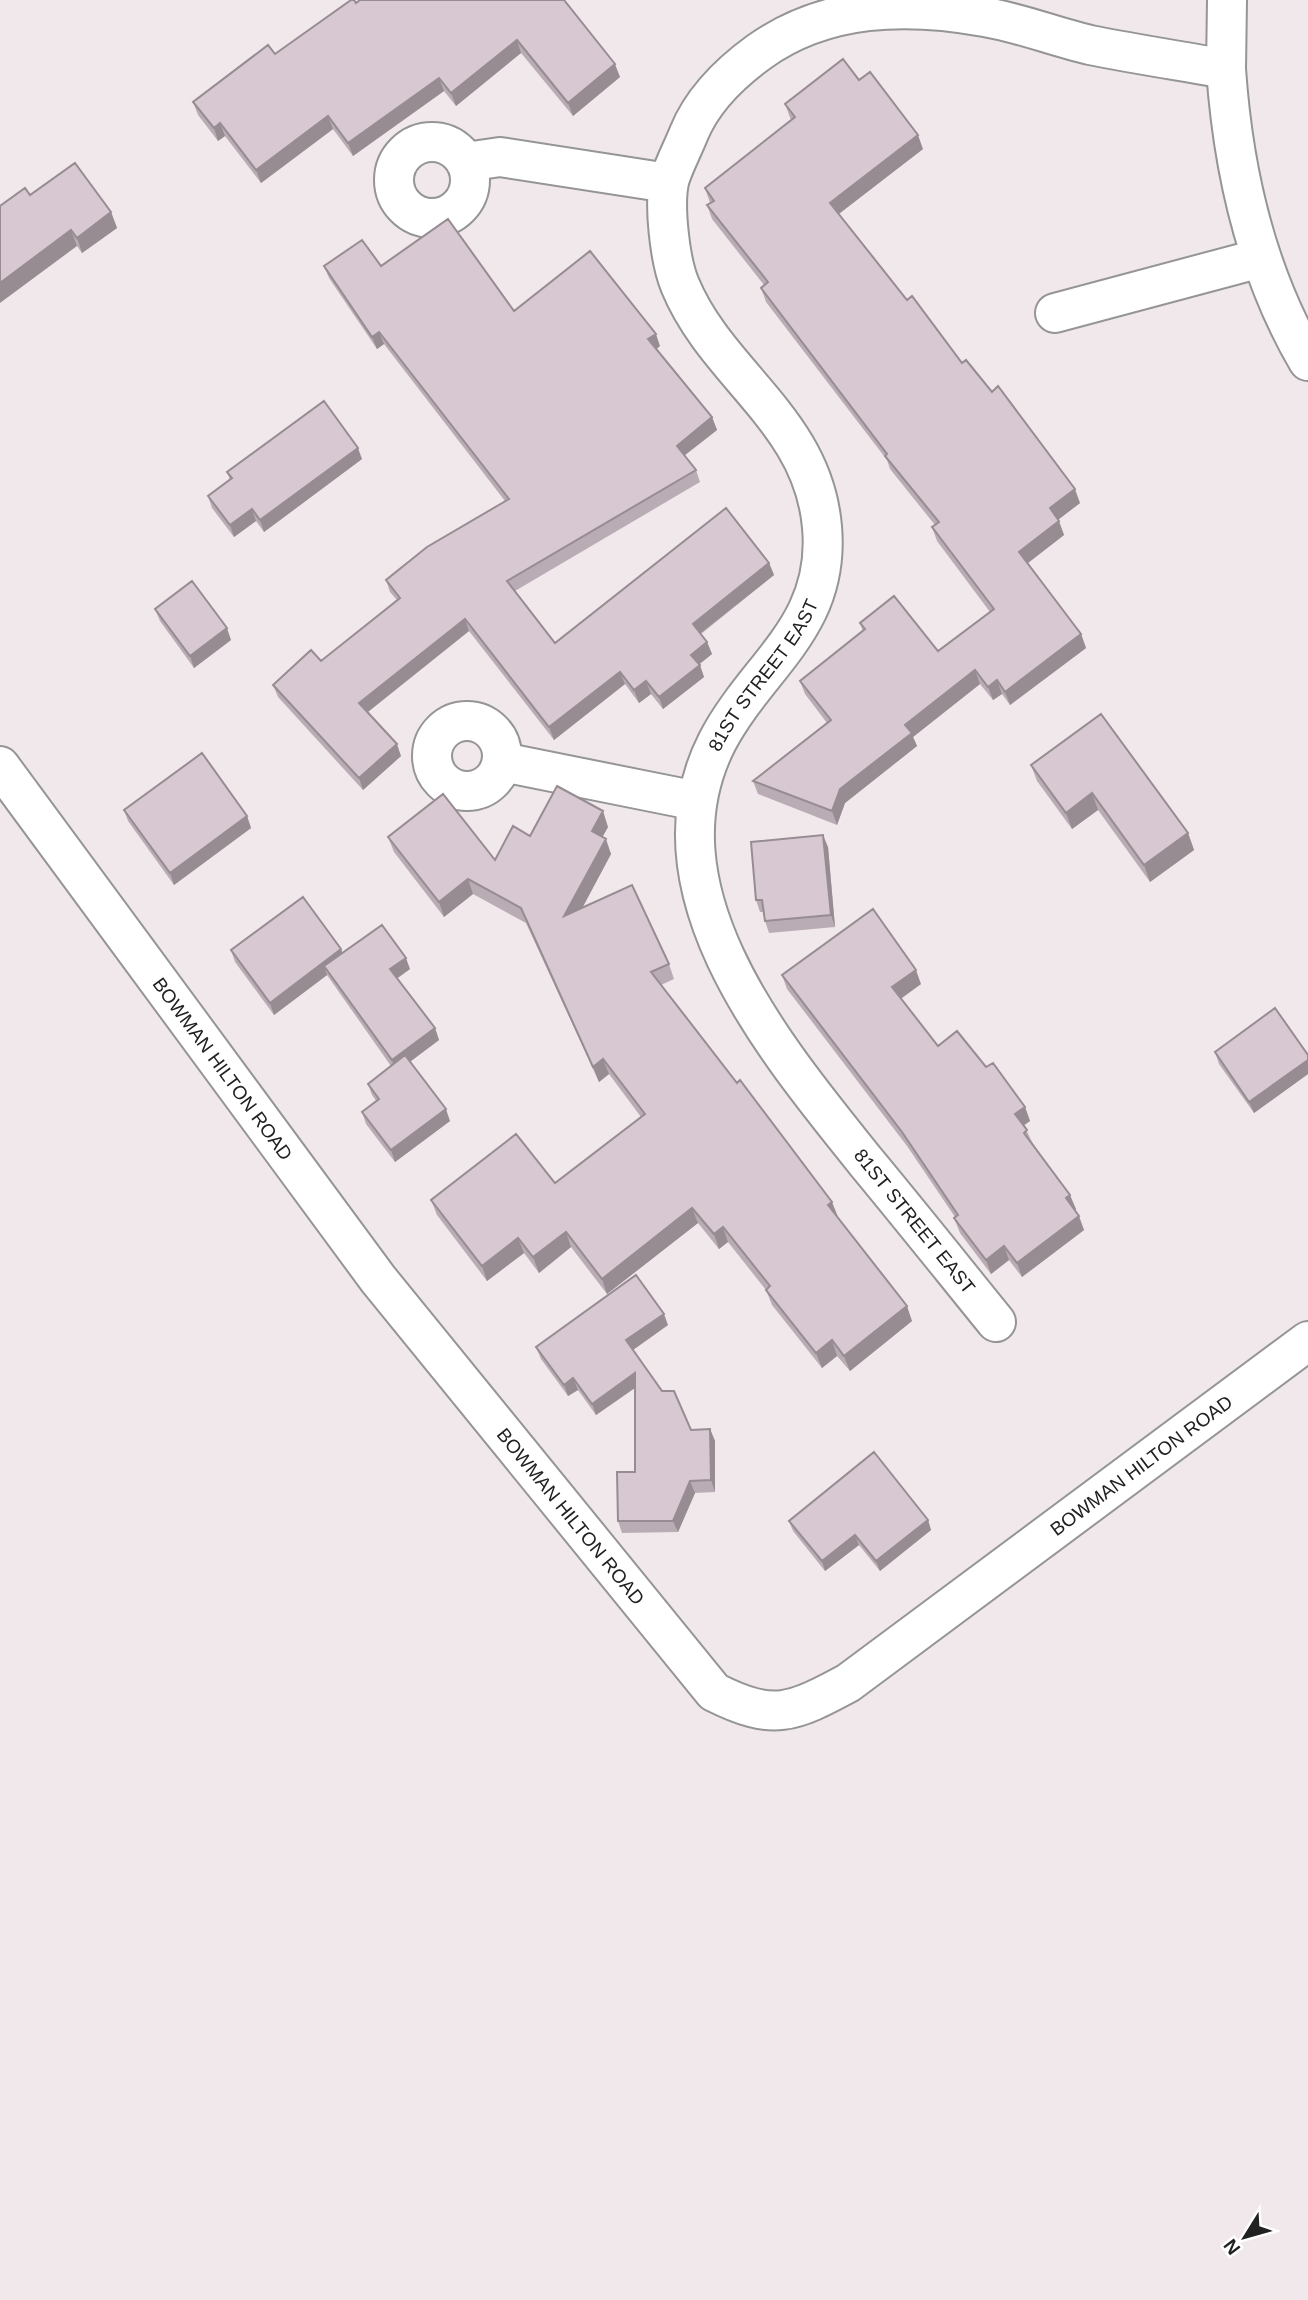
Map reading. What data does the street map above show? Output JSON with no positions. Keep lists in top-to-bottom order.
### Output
{
  "streets": {
    "street": ["81ST STREET EAST", "BOWMAN HILTON ROAD"]
  },
  "north": "bottom left"
}
